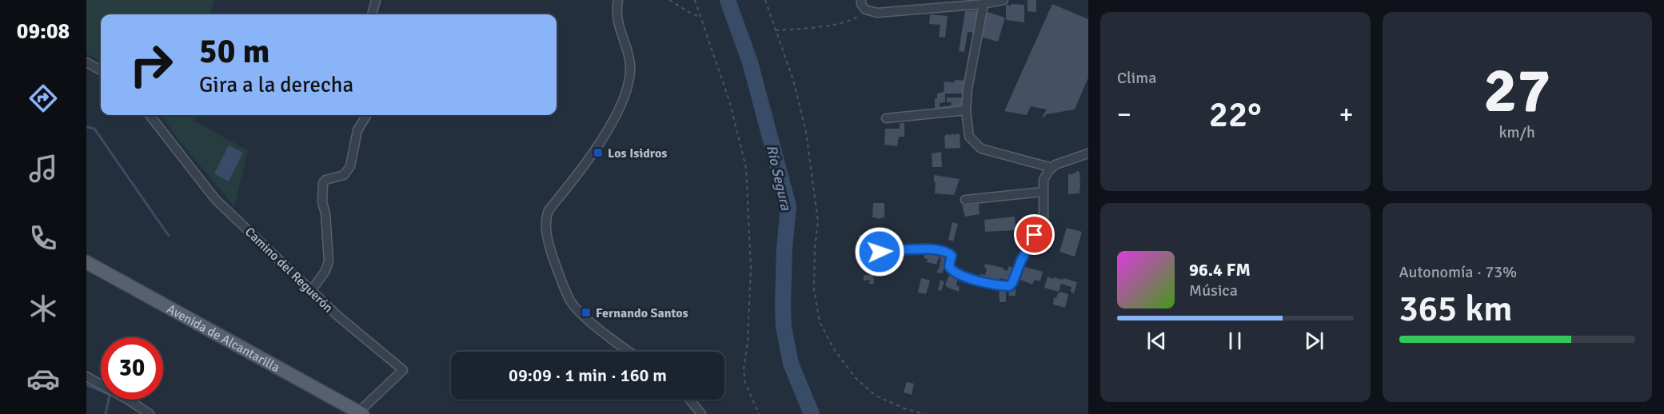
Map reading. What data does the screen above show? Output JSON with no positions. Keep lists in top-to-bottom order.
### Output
{
  "streets": {
    "main road": ["Avenida de Alcantarilla"],
    "street": ["Camino del Reguerón"]
  },
  "crossings": [
    ["Camino del Reguerón", "Avenida de Alcantarilla"]
  ],
  "water": ["Río Segura"],
  "places": {
    "transit": ["Los Isidros", "Fernando Santos"]
  },
  "page": {
    "tabs": "09:08",
    "tile": [
      "Clima",
      ["27", "km/h"],
      ["Autonomía · 73%", "365 km"]
    ],
    "turn": ["50 m", "Gira a la derecha"],
    "heat": ["−", "22°", "+"],
    "song": ["96.4 FM", "Música"],
    "limit": "30",
    "trip": "09:09 · 1 min · 160 m"
  }
}
